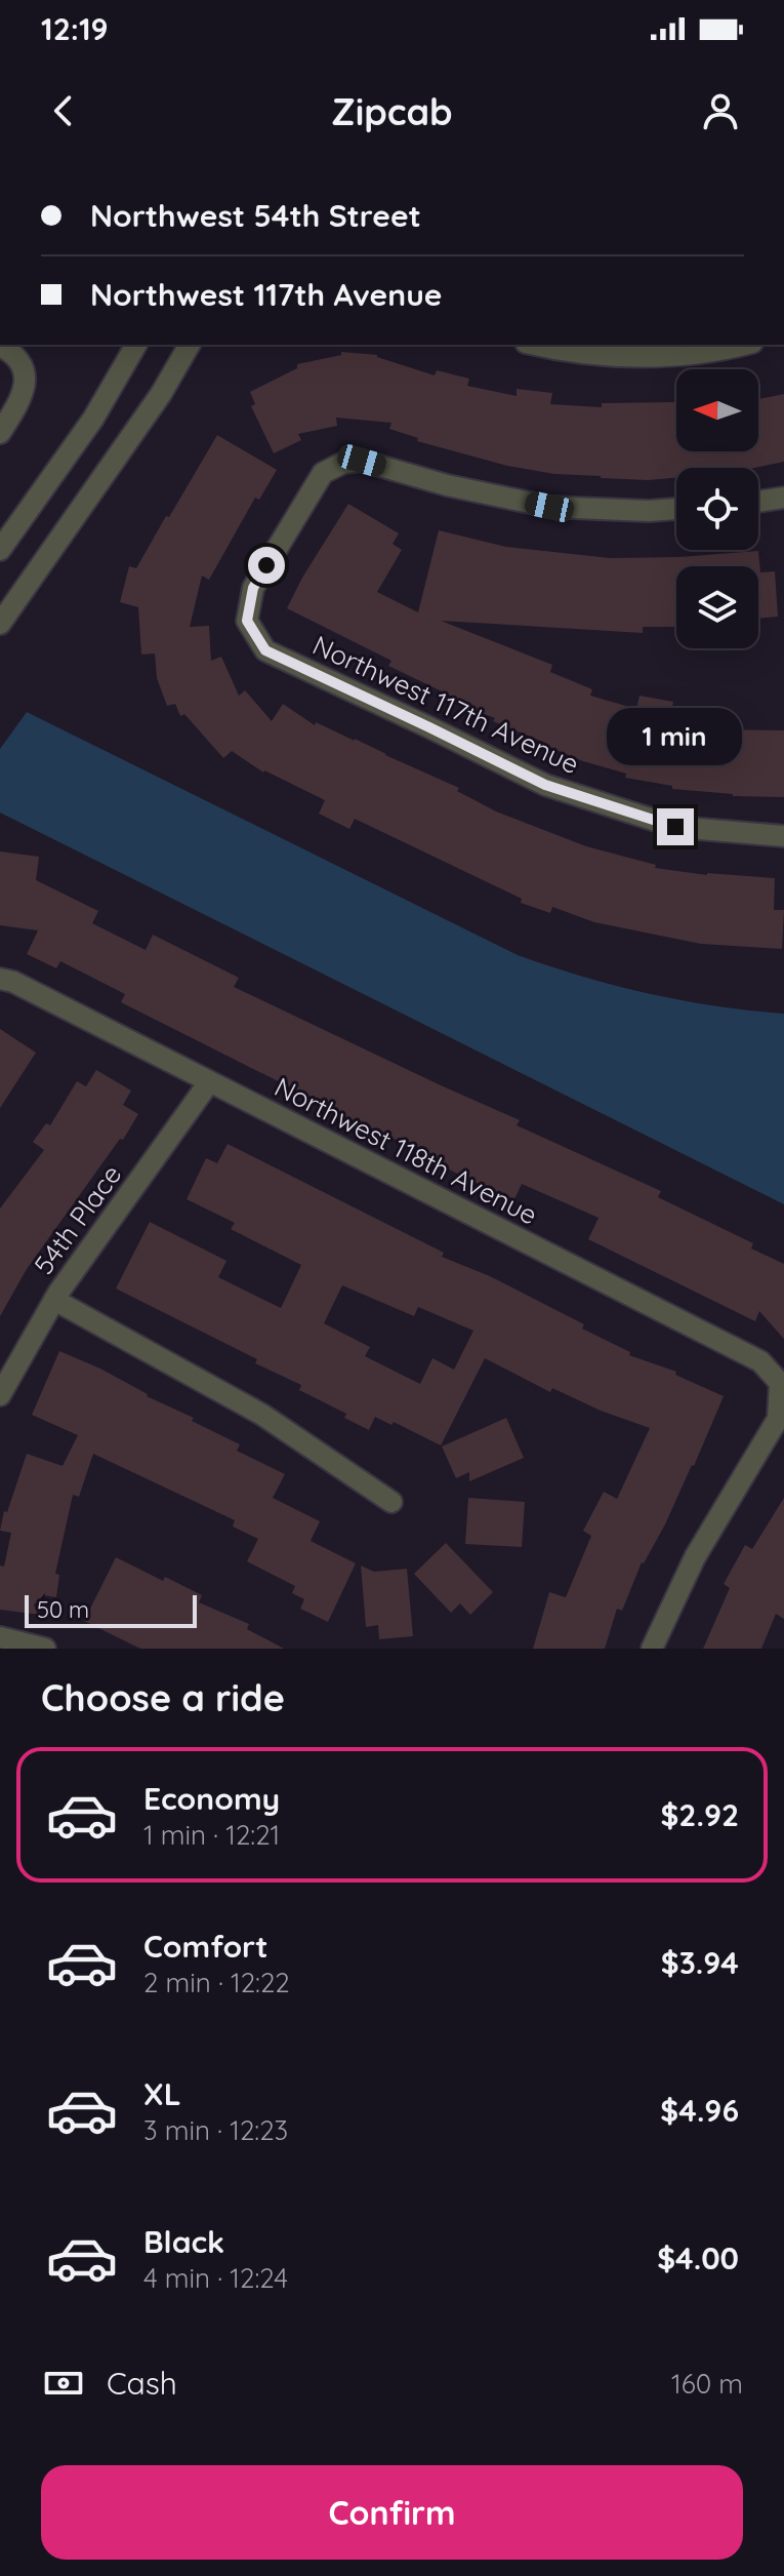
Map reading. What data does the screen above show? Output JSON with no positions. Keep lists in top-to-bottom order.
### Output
{
  "streets": {
    "street": ["Northwest 117th Avenue", "Northwest 118th Avenue", "54th Place"]
  },
  "crossings": [
    ["Northwest 118th Avenue", "54th Place"]
  ],
  "scale_bar": "50 m",
  "north": "left",
  "page": {
    "status": "12:19",
    "header": "Zipcab",
    "banner": ["Northwest 54th Street", "Northwest 117th Avenue"],
    "bubble": "1 min",
    "scale": "50 m",
    "heading": "Choose a ride",
    "list": [
      {
        "name": "Economy",
        "note": "1 min · 12:21",
        "value": "$2.92"
      },
      {
        "name": "Comfort",
        "note": "2 min · 12:22",
        "value": "$3.94"
      },
      {
        "name": "XL",
        "note": "3 min · 12:23",
        "value": "$4.96"
      },
      {
        "name": "Black",
        "note": "4 min · 12:24",
        "value": "$4.00"
      }
    ],
    "pay": ["Cash", "160 m"],
    "buttons": "Confirm"
  }
}
